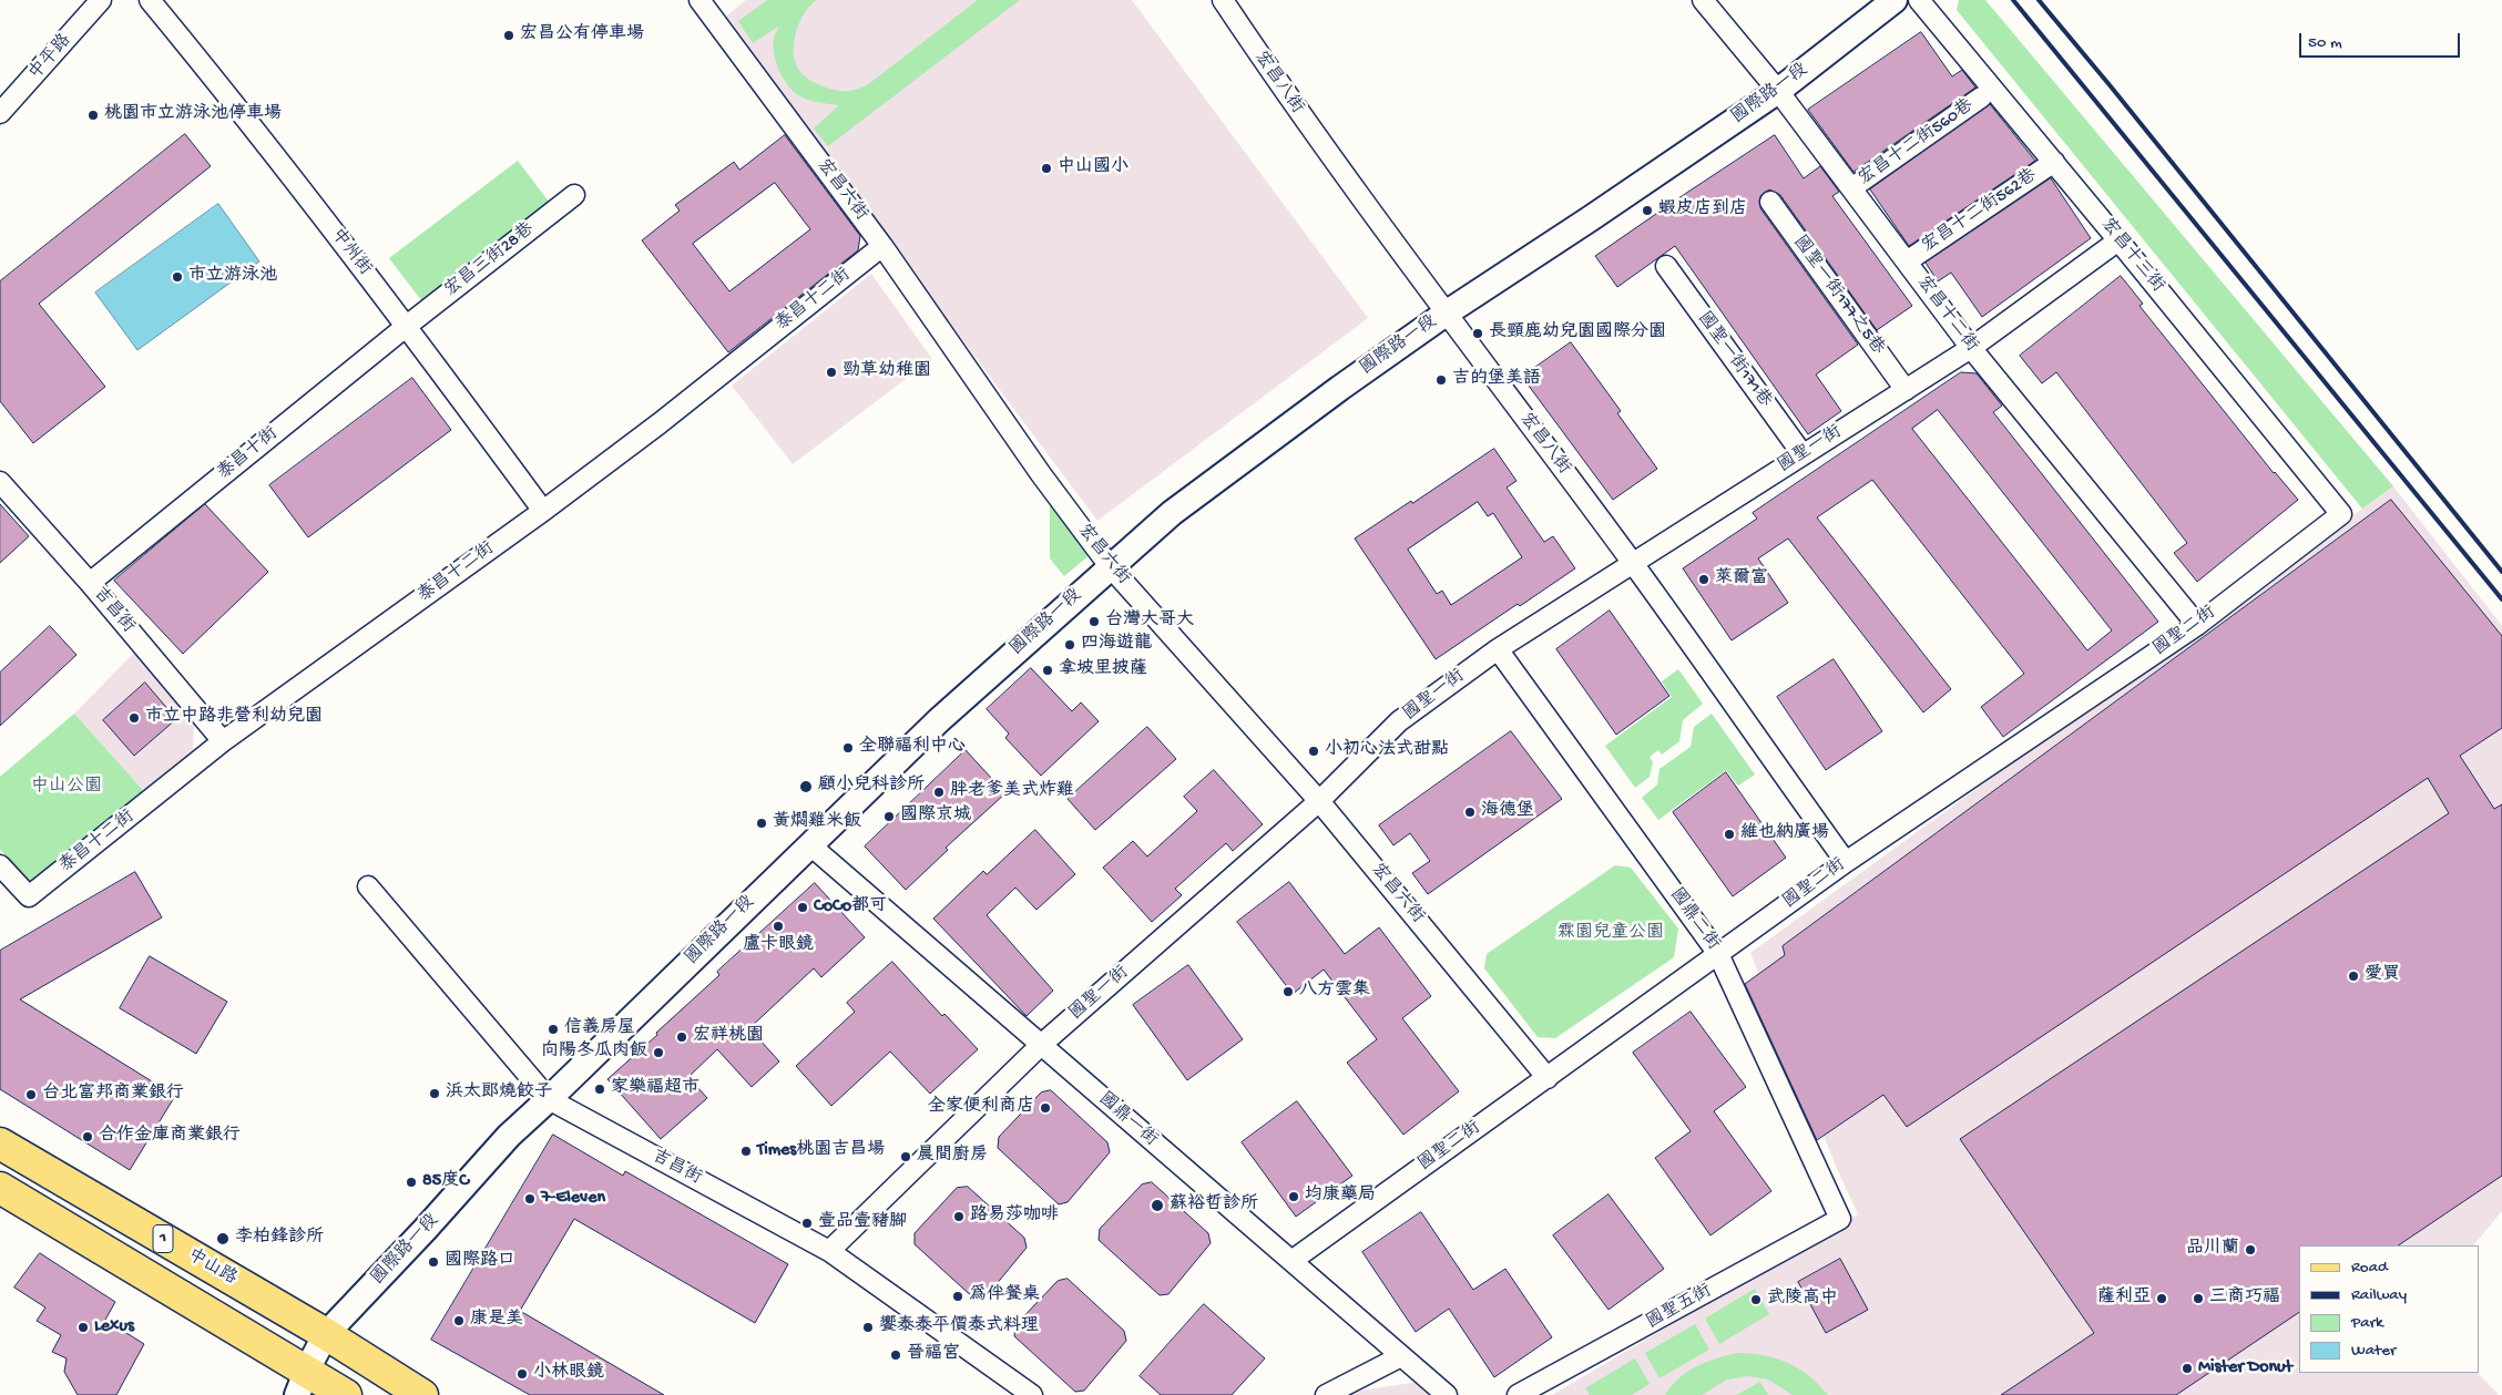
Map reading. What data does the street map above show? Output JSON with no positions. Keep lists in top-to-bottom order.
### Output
{
  "streets": {
    "main road": ["1", "中山路"],
    "street": [
      "中平路",
      "宏昌八街",
      "國際路一段",
      "宏昌十二街560巷",
      "宏昌六街",
      "宏昌十二街562巷",
      "中州街",
      "宏昌十三街",
      "宏昌三街28巷",
      "國聖一街177之5巷",
      "泰昌十二街",
      "宏昌十二街",
      "國聖一街171巷",
      "國聖一街",
      "泰昌十街",
      "吉昌街",
      "國聖二街",
      "國鼎二街",
      "國鼎一街",
      "國聖五街"
    ]
  },
  "crossings": [
    ["宏昌八街", "國際路一段"],
    ["宏昌八街", "國聖一街"],
    ["宏昌八街", "國聖二街"],
    ["國際路一段", "宏昌六街"],
    ["國際路一段", "宏昌十二街"],
    ["國際路一段", "吉昌街"],
    ["國際路一段", "國鼎一街"],
    ["國際路一段", "1"],
    ["國際路一段", "中山路"],
    ["宏昌十二街560巷", "宏昌十二街"],
    ["宏昌六街", "泰昌十二街"],
    ["宏昌六街", "國聖一街"],
    ["宏昌六街", "國聖二街"],
    ["宏昌十二街562巷", "宏昌十三街"],
    ["宏昌十二街562巷", "宏昌十二街"],
    ["中州街", "宏昌三街28巷"],
    ["中州街", "泰昌十二街"],
    ["中州街", "泰昌十街"],
    ["宏昌十三街", "國聖一街"],
    ["宏昌十三街", "國聖二街"],
    ["宏昌三街28巷", "泰昌十街"],
    ["國聖一街177之5巷", "國聖一街"],
    ["泰昌十二街", "吉昌街"],
    ["宏昌十二街", "國聖一街"],
    ["宏昌十二街", "國聖二街"],
    ["國聖一街171巷", "國聖一街"],
    ["國聖一街", "吉昌街"],
    ["國聖一街", "國鼎二街"],
    ["國聖一街", "國鼎一街"],
    ["泰昌十街", "吉昌街"],
    ["國聖二街", "國鼎二街"],
    ["國聖二街", "國鼎一街"],
    ["國鼎二街", "國聖五街"]
  ],
  "parks": ["中山公園", "霖園兒童公園"],
  "places": [
    "宏昌公有停車場",
    "桃園市立游泳池停車場",
    "中山國小",
    "蝦皮店到店",
    "市立游泳池",
    "長頸鹿幼兒園國際分園",
    "勁草幼稚園",
    "吉的堡美語",
    "萊爾富",
    "台灣大哥大",
    "四海遊龍",
    "拿坡里披薩",
    "市立中路非營利幼兒園",
    "全聯福利中心",
    "小初心法式甜點",
    "顧小兒科診所",
    "胖老爹美式炸雞",
    "海德堡",
    "國際京城",
    "黃燜雞米飯",
    "維也納廣場",
    "CoCo都可",
    "盧卡眼鏡",
    "愛買",
    "八方雲集",
    "信義房屋",
    "宏祥桃園",
    "向陽冬瓜肉飯",
    "家樂福超市",
    "浜太郎燒餃子",
    "台北富邦商業銀行",
    "全家便利商店",
    "合作金庫商業銀行",
    "Times桃園吉昌場",
    "晨間廚房",
    "85度C",
    "均康藥局",
    "7-Eleven",
    "蘇裕哲診所",
    "路易莎咖啡",
    "壹品壹豬腳",
    "李柏鋒診所",
    "品川蘭",
    "國際路口",
    "為伴餐桌",
    "薩利亞",
    "三商巧福",
    "武陵高中",
    "康是美",
    "Lexus",
    "饗泰泰平價泰式料理",
    "晉福宮",
    "Mister Donut",
    "小林眼鏡"
  ],
  "legend": [
    "Road",
    "Railway",
    "Park",
    "Water"
  ],
  "scale_bar": "50 m"
}
